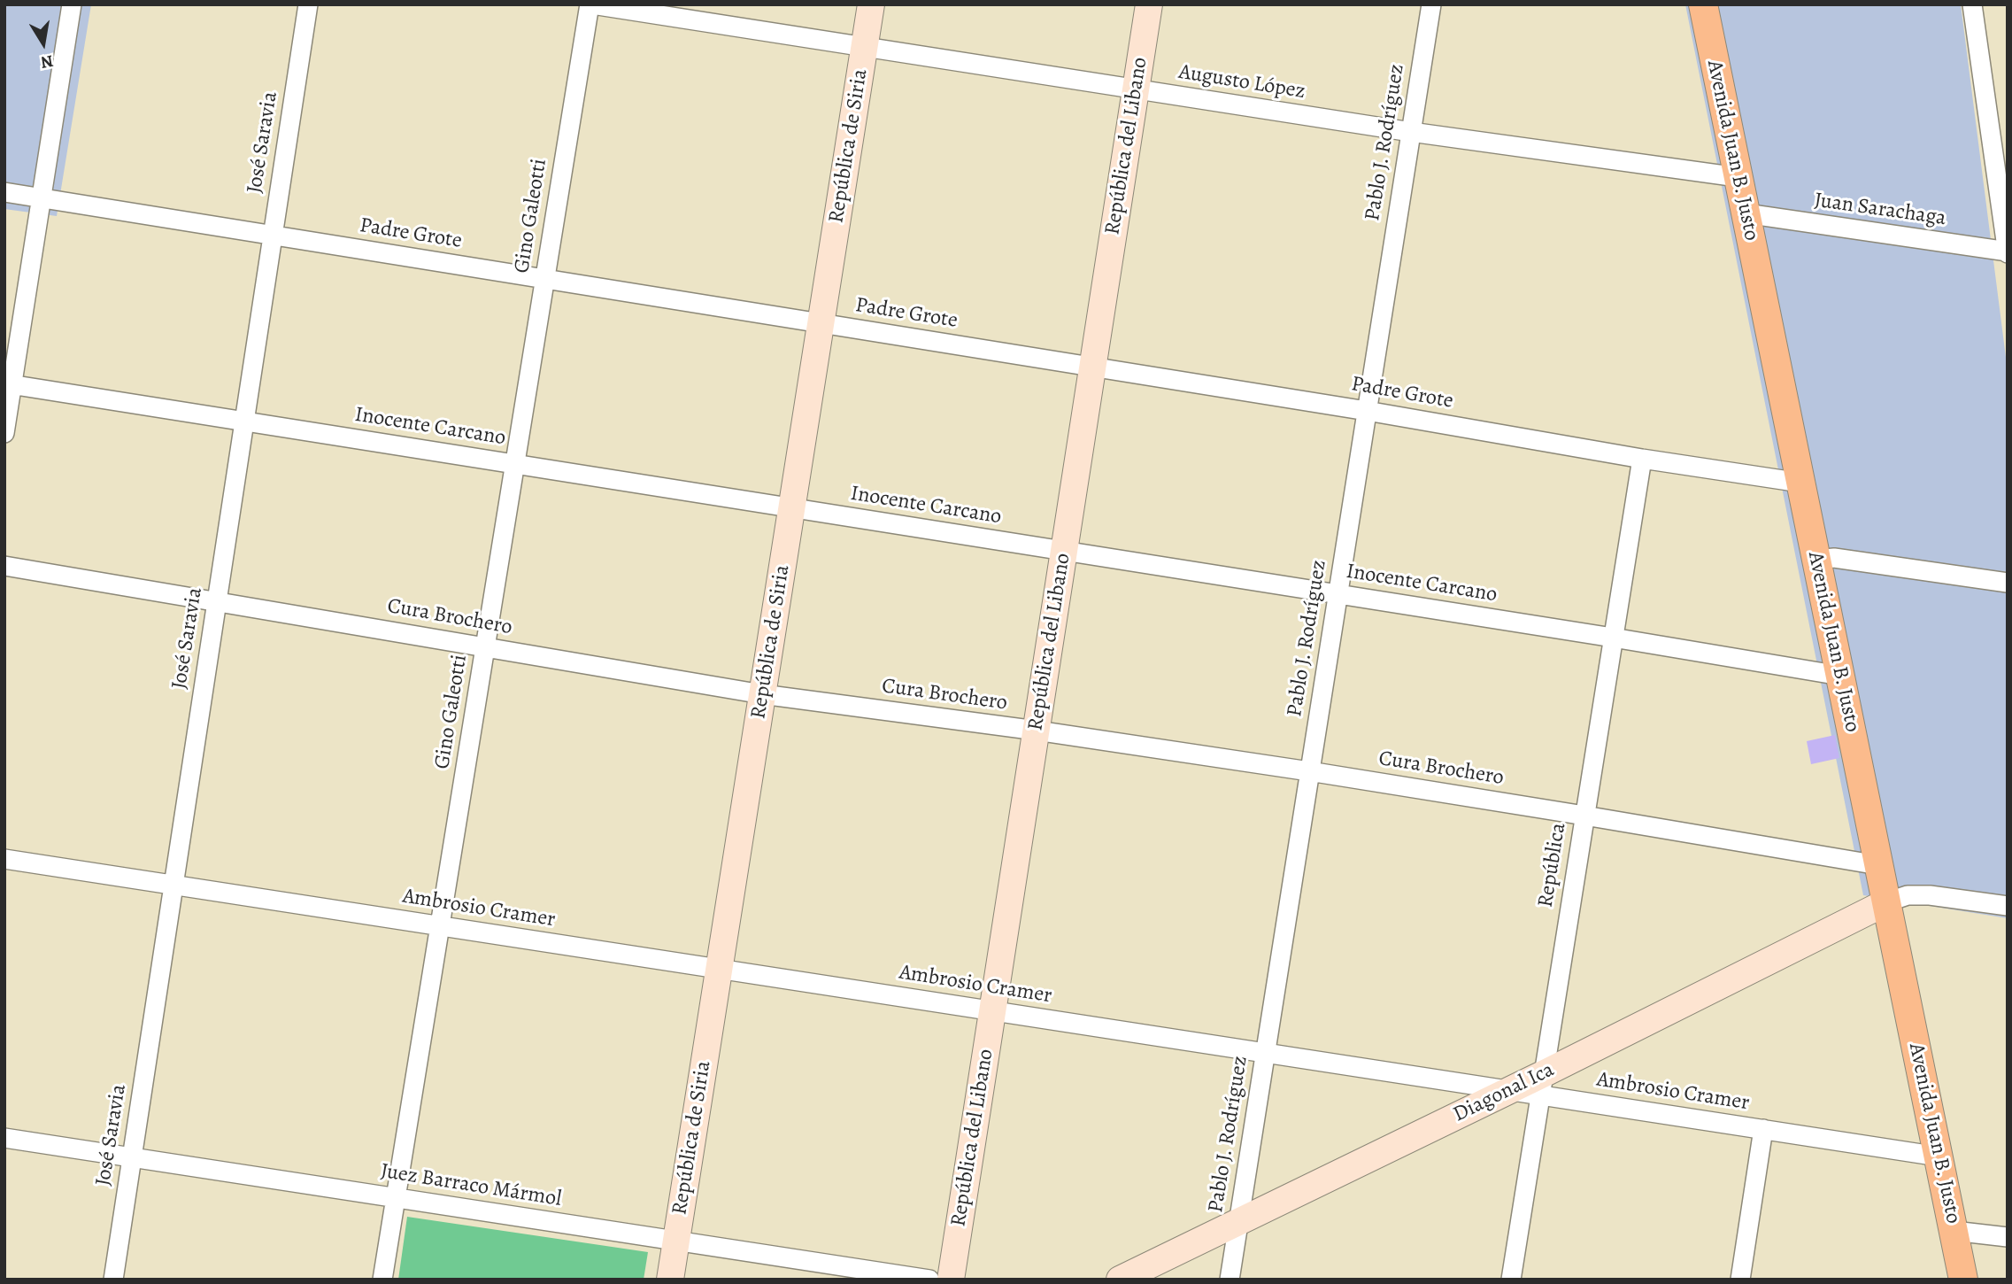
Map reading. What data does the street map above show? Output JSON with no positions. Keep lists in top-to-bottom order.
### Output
{
  "streets": {
    "main road": [
      "República de Siria",
      "República del Libano",
      "Avenida Juan B. Justo",
      "Diagonal Ica"
    ],
    "street": [
      "Augusto López",
      "José Saravia",
      "Pablo J. Rodríguez",
      "Juan Sarachaga",
      "Gino Galeotti",
      "Padre Grote",
      "Inocente Carcano",
      "Cura Brochero",
      "República",
      "Ambrosio Cramer",
      "Juez Barraco Mármol"
    ]
  },
  "crossings": [
    ["Augusto López", "Pablo J. Rodríguez"],
    ["Augusto López", "República de Siria"],
    ["Augusto López", "República del Libano"],
    ["Augusto López", "Avenida Juan B. Justo"],
    ["Augusto López", "Gino Galeotti"],
    ["José Saravia", "Padre Grote"],
    ["José Saravia", "Inocente Carcano"],
    ["José Saravia", "Cura Brochero"],
    ["José Saravia", "Ambrosio Cramer"],
    ["José Saravia", "Juez Barraco Mármol"],
    ["Pablo J. Rodríguez", "Padre Grote"],
    ["Pablo J. Rodríguez", "Inocente Carcano"],
    ["Pablo J. Rodríguez", "Cura Brochero"],
    ["Pablo J. Rodríguez", "Ambrosio Cramer"],
    ["Pablo J. Rodríguez", "Diagonal Ica"],
    ["República de Siria", "Padre Grote"],
    ["República de Siria", "Inocente Carcano"],
    ["República de Siria", "Cura Brochero"],
    ["República de Siria", "Ambrosio Cramer"],
    ["República de Siria", "Juez Barraco Mármol"],
    ["República del Libano", "Padre Grote"],
    ["República del Libano", "Inocente Carcano"],
    ["República del Libano", "Cura Brochero"],
    ["República del Libano", "Ambrosio Cramer"],
    ["Avenida Juan B. Justo", "Juan Sarachaga"],
    ["Avenida Juan B. Justo", "Padre Grote"],
    ["Avenida Juan B. Justo", "Inocente Carcano"],
    ["Avenida Juan B. Justo", "Cura Brochero"],
    ["Avenida Juan B. Justo", "Ambrosio Cramer"],
    ["Avenida Juan B. Justo", "Diagonal Ica"],
    ["Gino Galeotti", "Padre Grote"],
    ["Gino Galeotti", "Inocente Carcano"],
    ["Gino Galeotti", "Cura Brochero"],
    ["Gino Galeotti", "Ambrosio Cramer"],
    ["Gino Galeotti", "Juez Barraco Mármol"],
    ["Padre Grote", "República"],
    ["Inocente Carcano", "República"],
    ["Cura Brochero", "República"],
    ["República", "Ambrosio Cramer"],
    ["República", "Diagonal Ica"],
    ["Ambrosio Cramer", "Diagonal Ica"]
  ],
  "north": "bottom"
}
